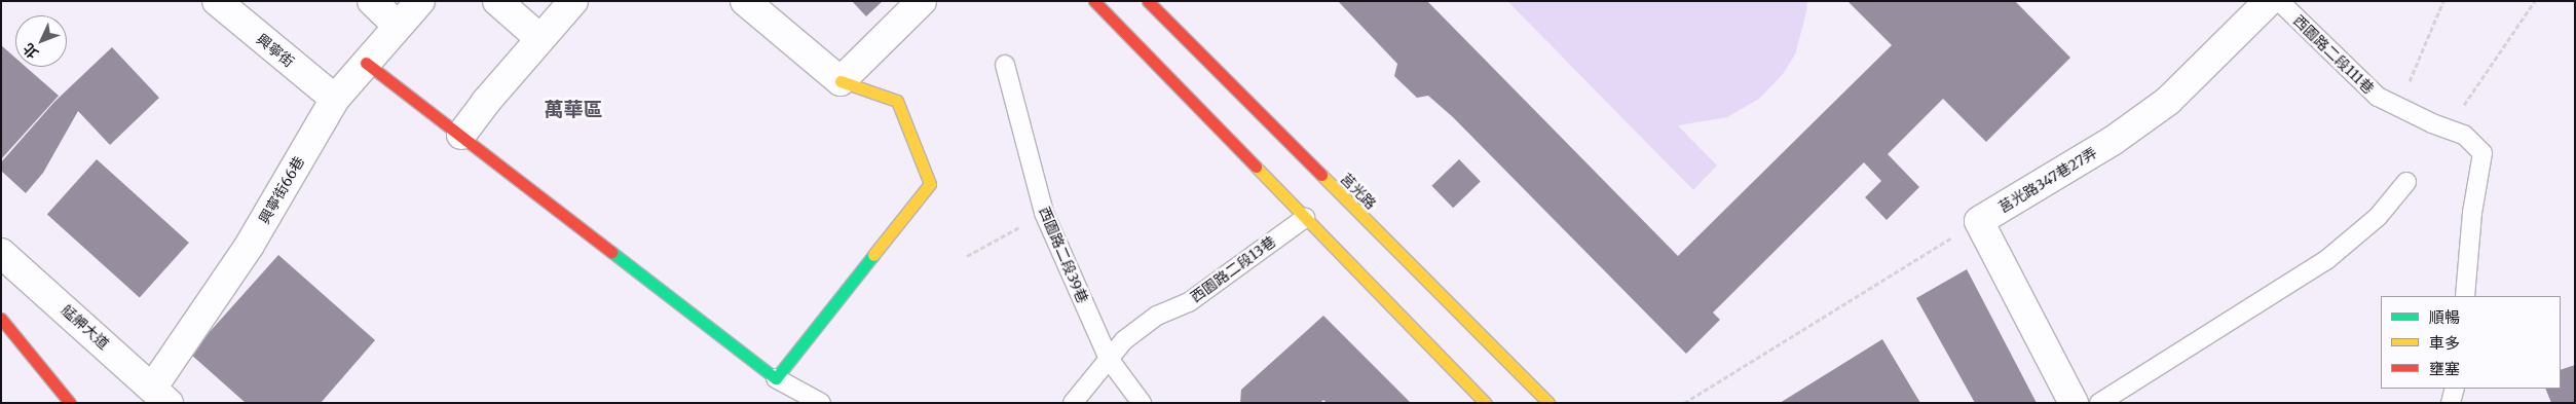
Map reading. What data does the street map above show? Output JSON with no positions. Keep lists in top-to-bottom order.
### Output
{
  "streets": {
    "street": [
      "興寧街",
      "莒光路347巷27弄",
      "興寧街66巷",
      "莒光路",
      "艋舺大道"
    ],
    "lane": ["西園路二段111巷", "西園路二段39巷", "西園路二段13巷"]
  },
  "crossings": [
    ["興寧街", "興寧街66巷"],
    ["興寧街66巷", "艋舺大道"],
    ["西園路二段39巷", "西園路二段13巷"]
  ],
  "districts": ["萬華區"],
  "legend": ["順暢", "車多", "壅塞"],
  "north": "bottom left"
}
